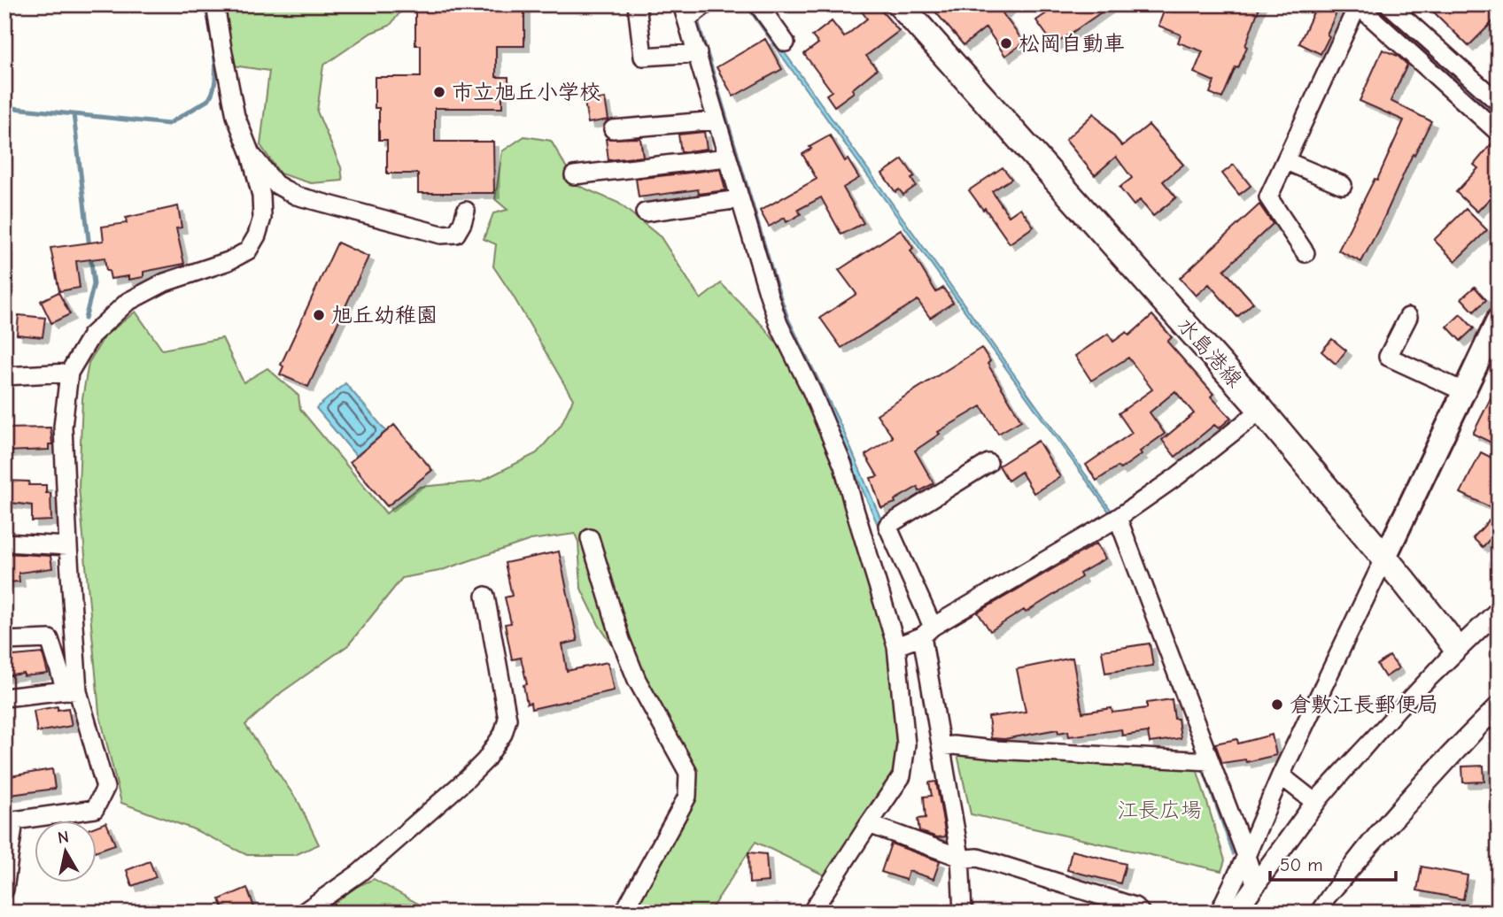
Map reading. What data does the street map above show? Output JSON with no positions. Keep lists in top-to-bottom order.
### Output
{
  "streets": {
    "main road": ["水島港線"]
  },
  "parks": ["江長広場"],
  "places": [
    "松岡自動車",
    "市立旭丘小学校",
    "旭丘幼稚園",
    "倉敷江長郵便局"
  ],
  "scale_bar": "50 m",
  "north": "top"
}
